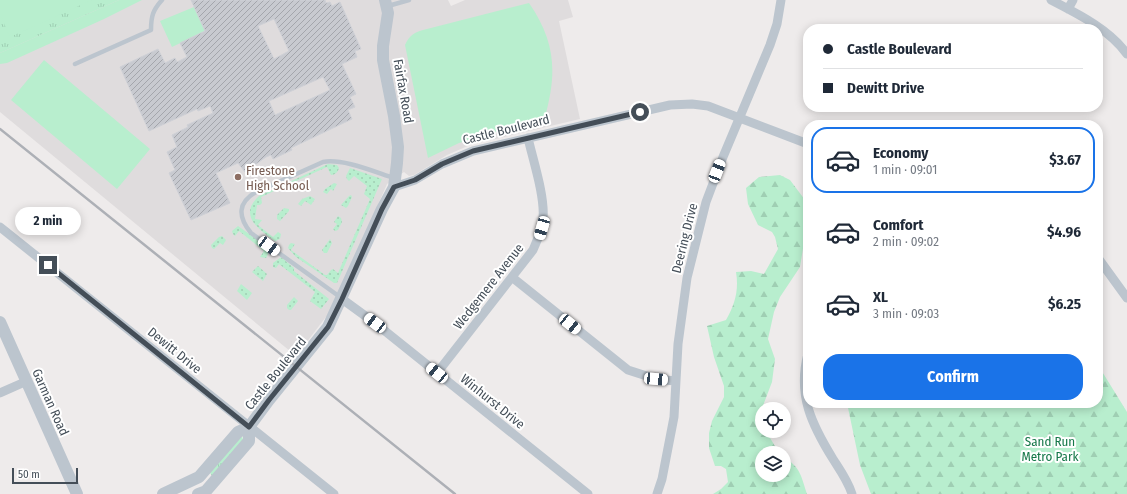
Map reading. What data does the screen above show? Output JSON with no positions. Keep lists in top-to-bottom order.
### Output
{
  "streets": {
    "street": [
      "Fairfax Road",
      "Castle Boulevard",
      "Deering Drive",
      "Wedgemere Avenue",
      "Dewitt Drive",
      "Winhurst Drive",
      "Garman Road"
    ]
  },
  "crossings": [
    ["Fairfax Road", "Castle Boulevard"],
    ["Castle Boulevard", "Deering Drive"],
    ["Castle Boulevard", "Wedgemere Avenue"],
    ["Castle Boulevard", "Dewitt Drive"],
    ["Castle Boulevard", "Winhurst Drive"],
    ["Wedgemere Avenue", "Winhurst Drive"]
  ],
  "parks": ["Sand Run Metro Park"],
  "places": ["Firestone High School"],
  "scale_bar": "50 m",
  "page": {
    "banner": ["Castle Boulevard", "Dewitt Drive"],
    "list": [
      {
        "name": "Economy",
        "note": "1 min · 09:01",
        "value": "$3.67"
      },
      {
        "name": "Comfort",
        "note": "2 min · 09:02",
        "value": "$4.96"
      },
      {
        "name": "XL",
        "note": "3 min · 09:03",
        "value": "$6.25"
      }
    ],
    "bubble": "2 min",
    "buttons": "Confirm",
    "scale": "50 m"
  }
}
